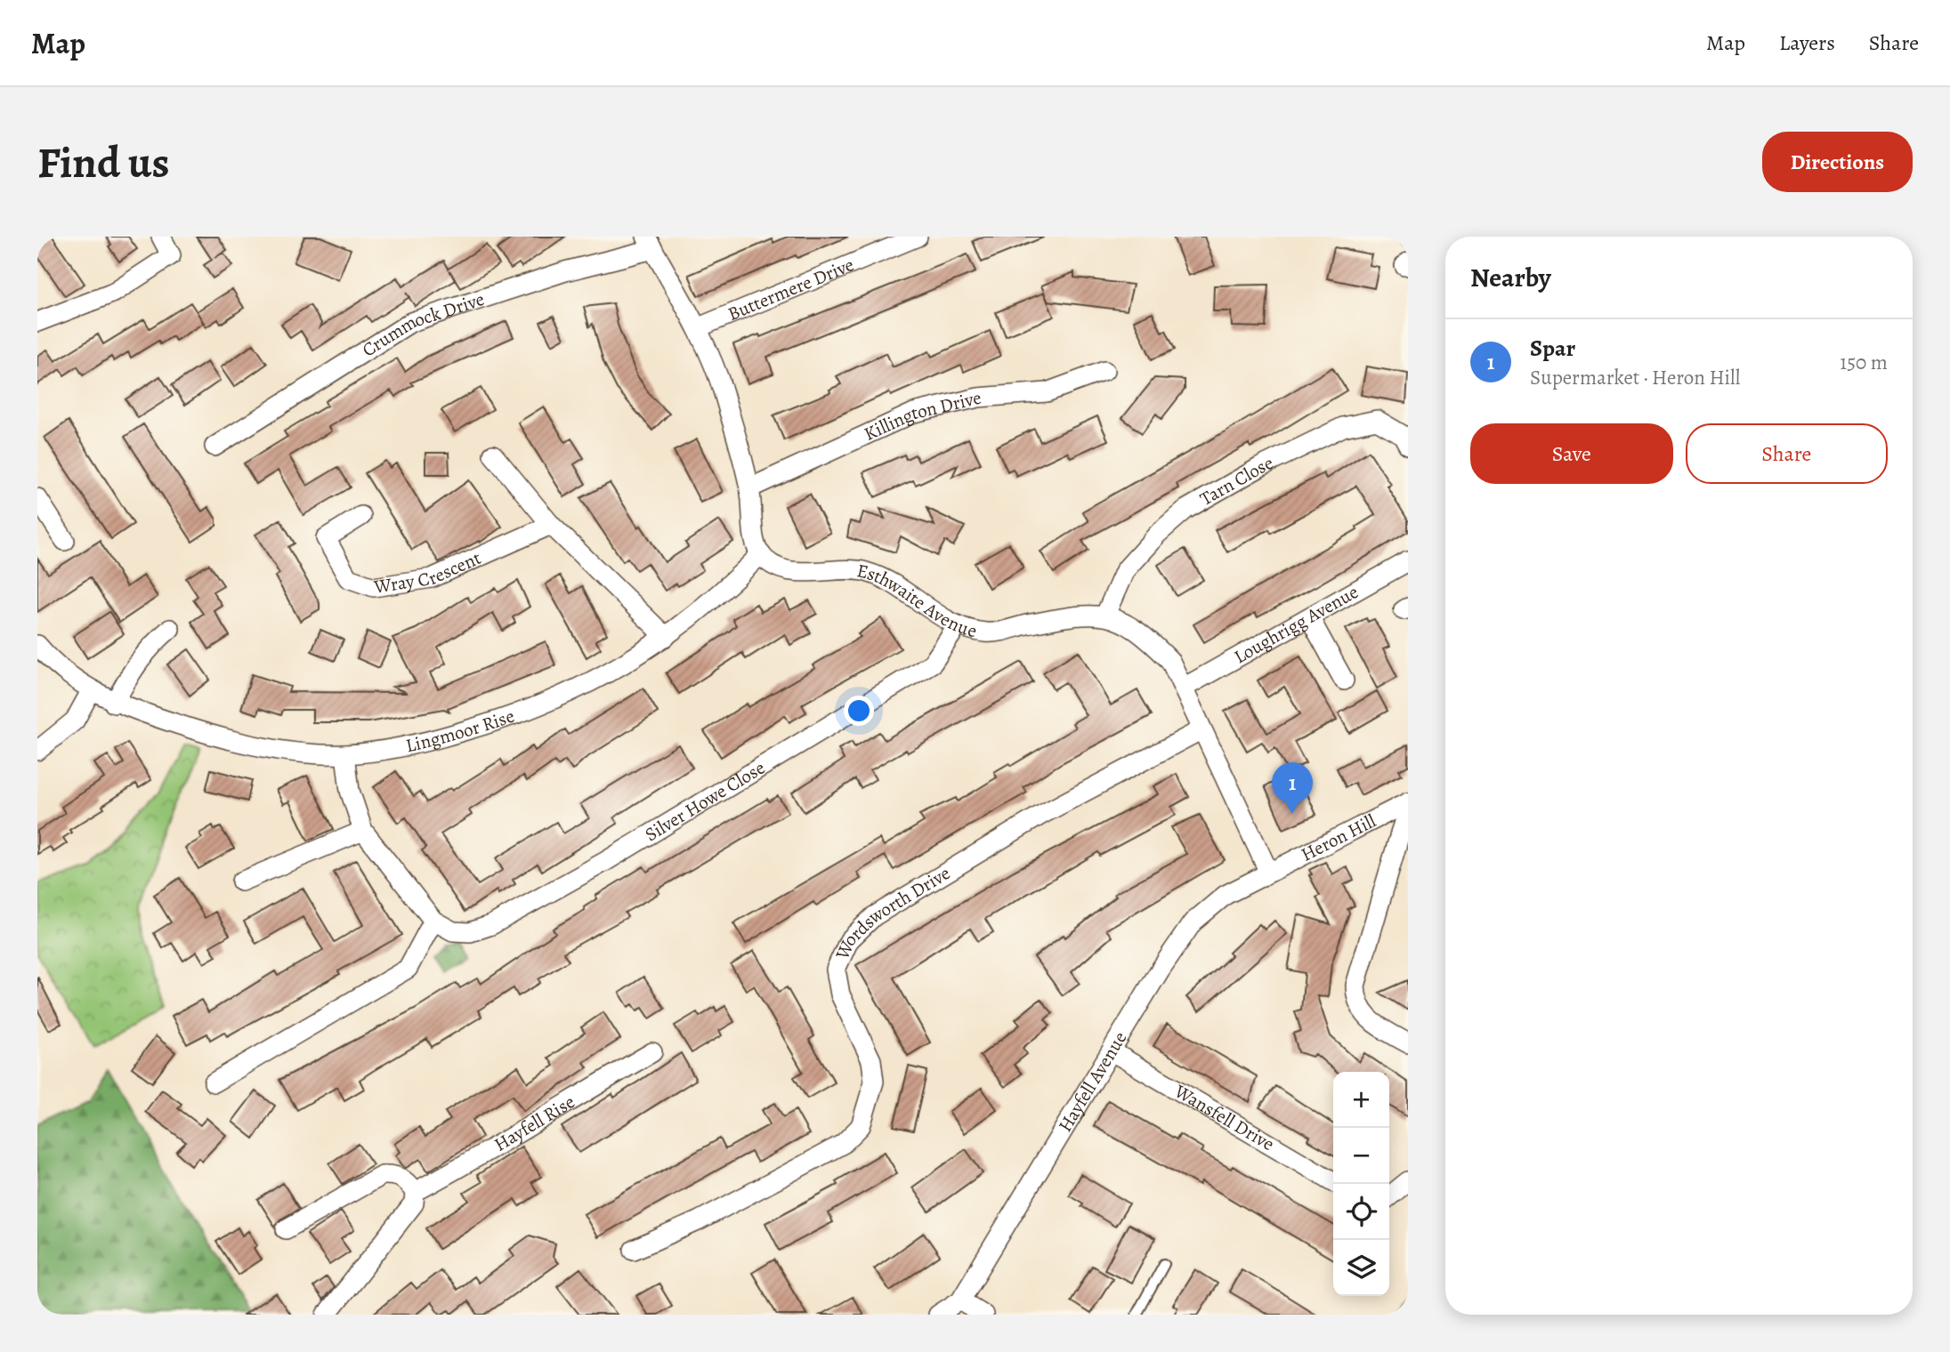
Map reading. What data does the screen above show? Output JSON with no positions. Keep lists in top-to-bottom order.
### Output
{
  "streets": {
    "street": [
      "Buttermere Drive",
      "Crummock Drive",
      "Killington Drive",
      "Tarn Close",
      "Wray Crescent",
      "Esthwaite Avenue",
      "Loughrigg Avenue",
      "Lingmoor Rise",
      "Silver Howe Close",
      "Heron Hill",
      "Wordsworth Drive",
      "Hayfell Avenue",
      "Wansfell Drive",
      "Hayfell Rise"
    ]
  },
  "crossings": [
    ["Tarn Close", "Esthwaite Avenue"],
    ["Esthwaite Avenue", "Loughrigg Avenue"],
    ["Esthwaite Avenue", "Lingmoor Rise"],
    ["Esthwaite Avenue", "Silver Howe Close"],
    ["Esthwaite Avenue", "Heron Hill"],
    ["Esthwaite Avenue", "Wordsworth Drive"],
    ["Esthwaite Avenue", "Hayfell Avenue"],
    ["Heron Hill", "Hayfell Avenue"],
    ["Hayfell Avenue", "Wansfell Drive"]
  ],
  "page": {
    "header": "Map",
    "nav": ["Map", "Layers", "Share"],
    "buttons": [
      "Directions",
      ["Save", "Share"]
    ],
    "title": "Find us",
    "heading": "Nearby",
    "list": [
      {
        "mark": "1",
        "name": "Spar",
        "note": "Supermarket · Heron Hill",
        "value": "150 m"
      }
    ],
    "pins": "1",
    "map_buttons": ["+", "−"]
  }
}
